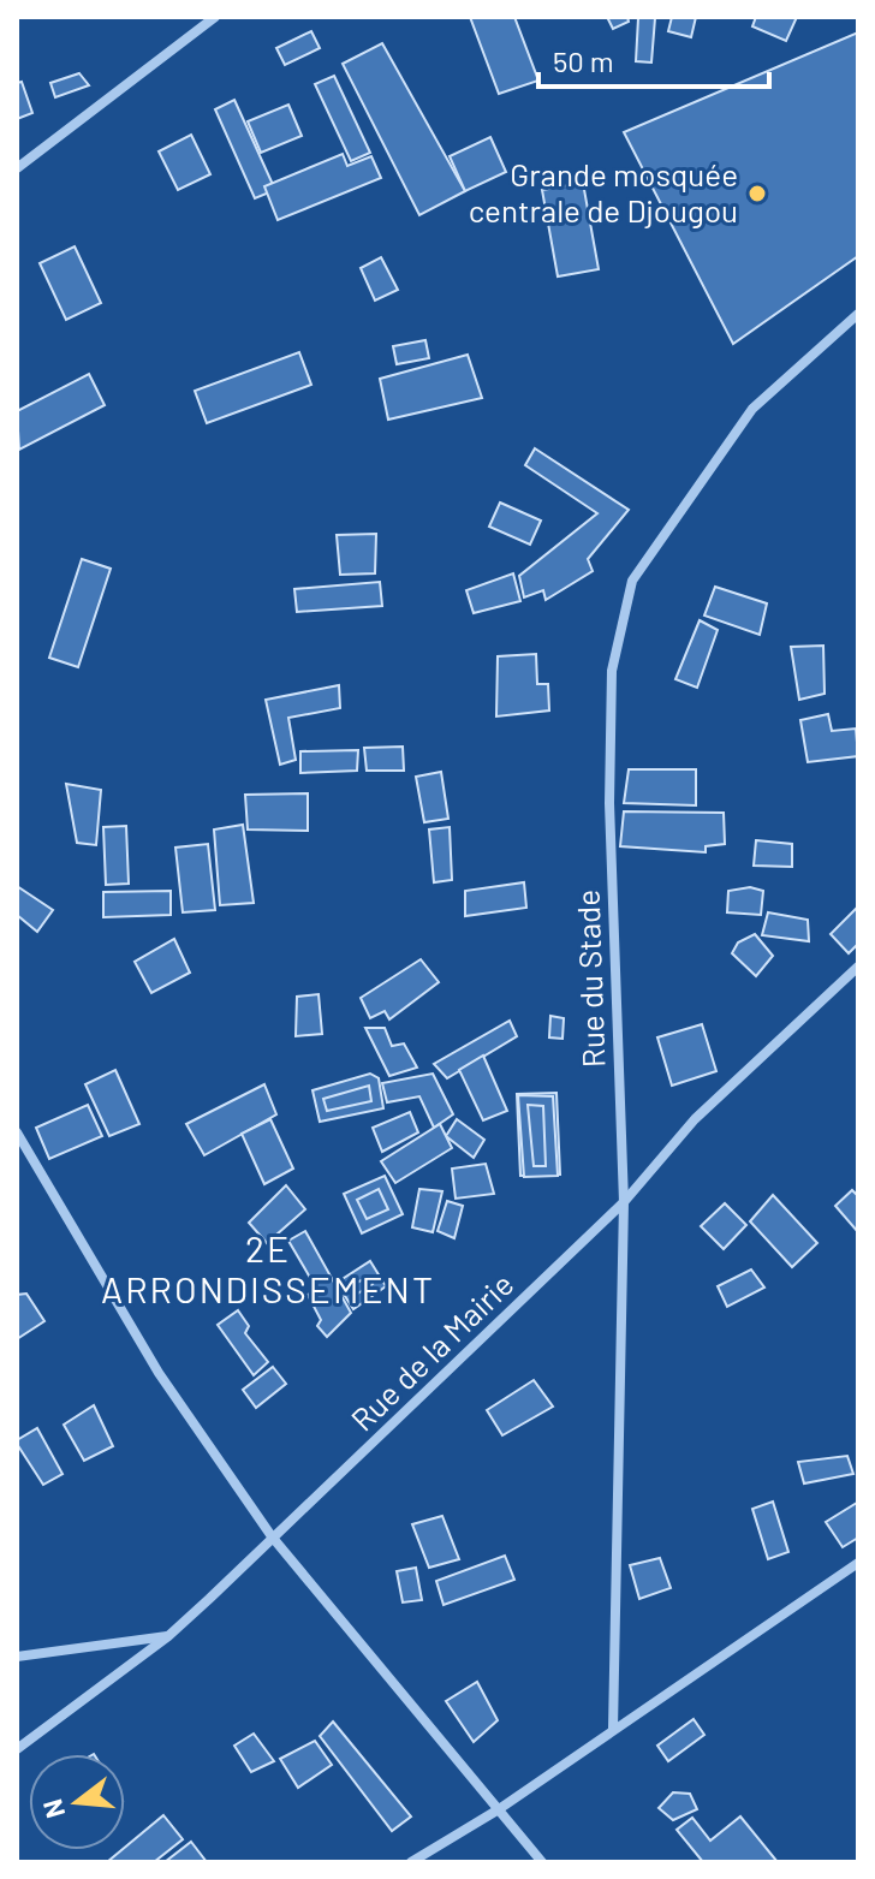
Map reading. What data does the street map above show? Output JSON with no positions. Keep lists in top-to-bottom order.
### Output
{
  "streets": {
    "street": ["Rue du Stade", "Rue de la Mairie"]
  },
  "crossings": [
    ["Rue du Stade", "Rue de la Mairie"]
  ],
  "districts": ["2E ARRONDISSEMENT"],
  "places": ["Grande mosquée centrale de Djougou"],
  "scale_bar": "50 m",
  "north": "left"
}
